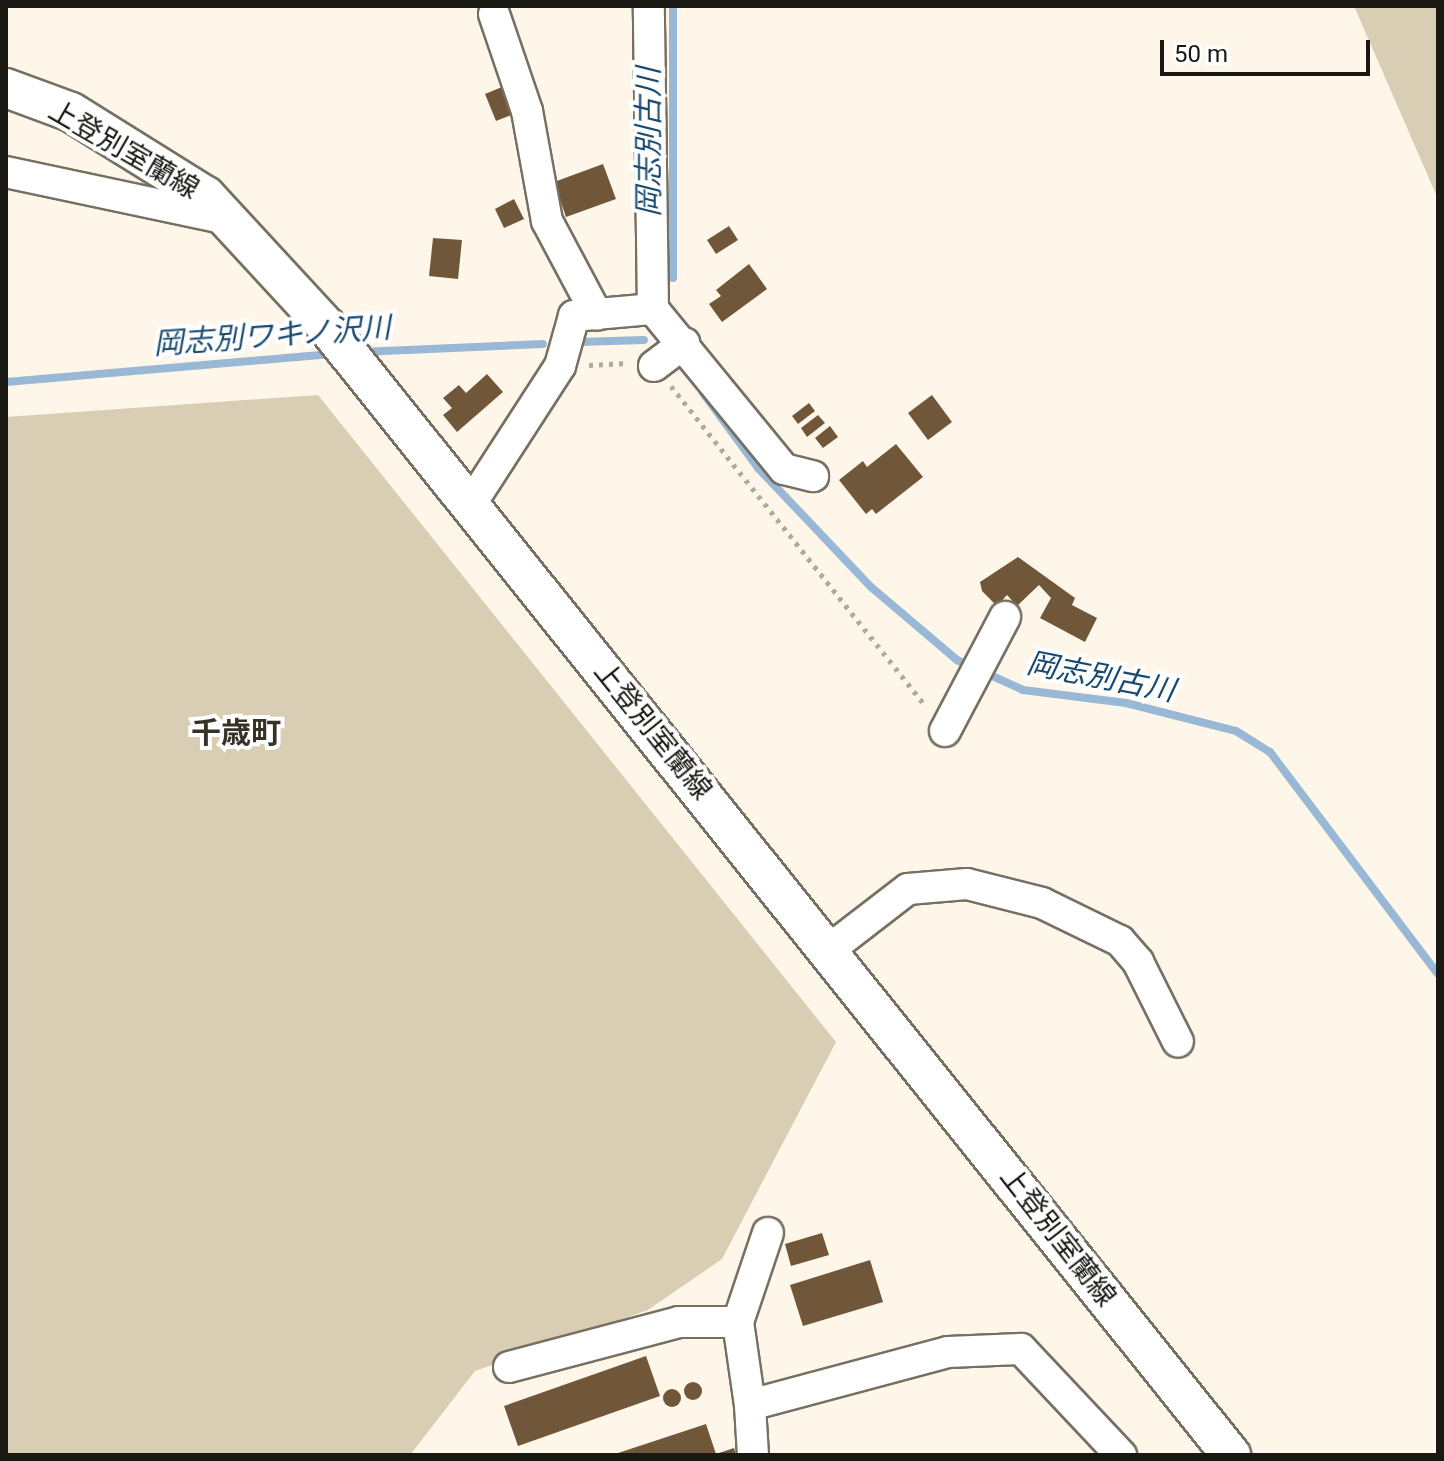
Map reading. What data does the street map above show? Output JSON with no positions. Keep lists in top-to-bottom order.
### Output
{
  "streets": {
    "main road": ["上登別室蘭線"]
  },
  "districts": ["千歳町"],
  "water": ["岡志別古川", "岡志別ワキノ沢川"],
  "scale_bar": "50 m"
}
